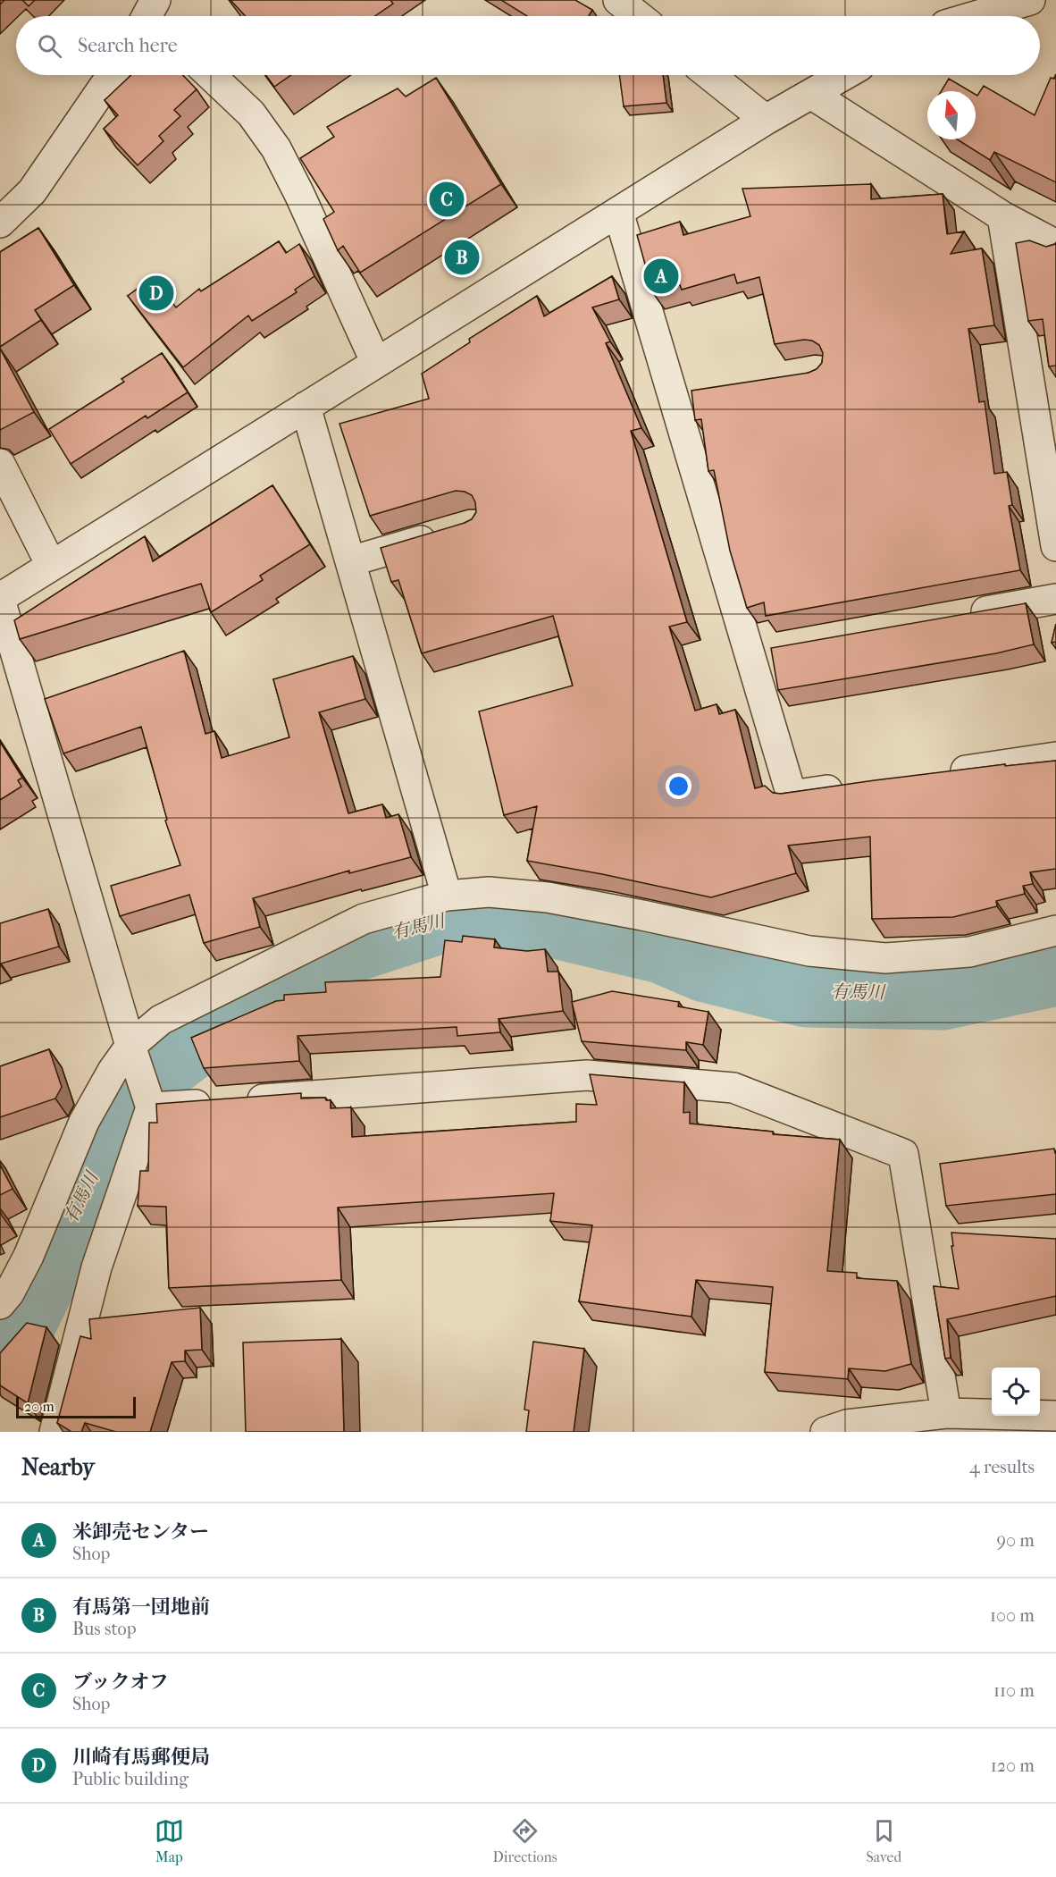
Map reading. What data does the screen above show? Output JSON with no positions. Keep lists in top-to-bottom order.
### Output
{
  "water": ["有馬川"],
  "scale_bar": "20 m",
  "north": "top",
  "page": {
    "search": "Search here",
    "pins": [
      "C",
      "B",
      "A",
      "D"
    ],
    "scale": "20 m",
    "heading": ["Nearby", "4 results"],
    "list": [
      {
        "mark": "A",
        "name": "米卸売センター",
        "note": "Shop",
        "value": "90 m"
      },
      {
        "mark": "B",
        "name": "有馬第一団地前",
        "note": "Bus stop",
        "value": "100 m"
      },
      {
        "mark": "C",
        "name": "ブックオフ",
        "note": "Shop",
        "value": "110 m"
      },
      {
        "mark": "D",
        "name": "川崎有馬郵便局",
        "note": "Public building",
        "value": "120 m"
      }
    ],
    "nav": ["Map", "Directions", "Saved"]
  }
}
